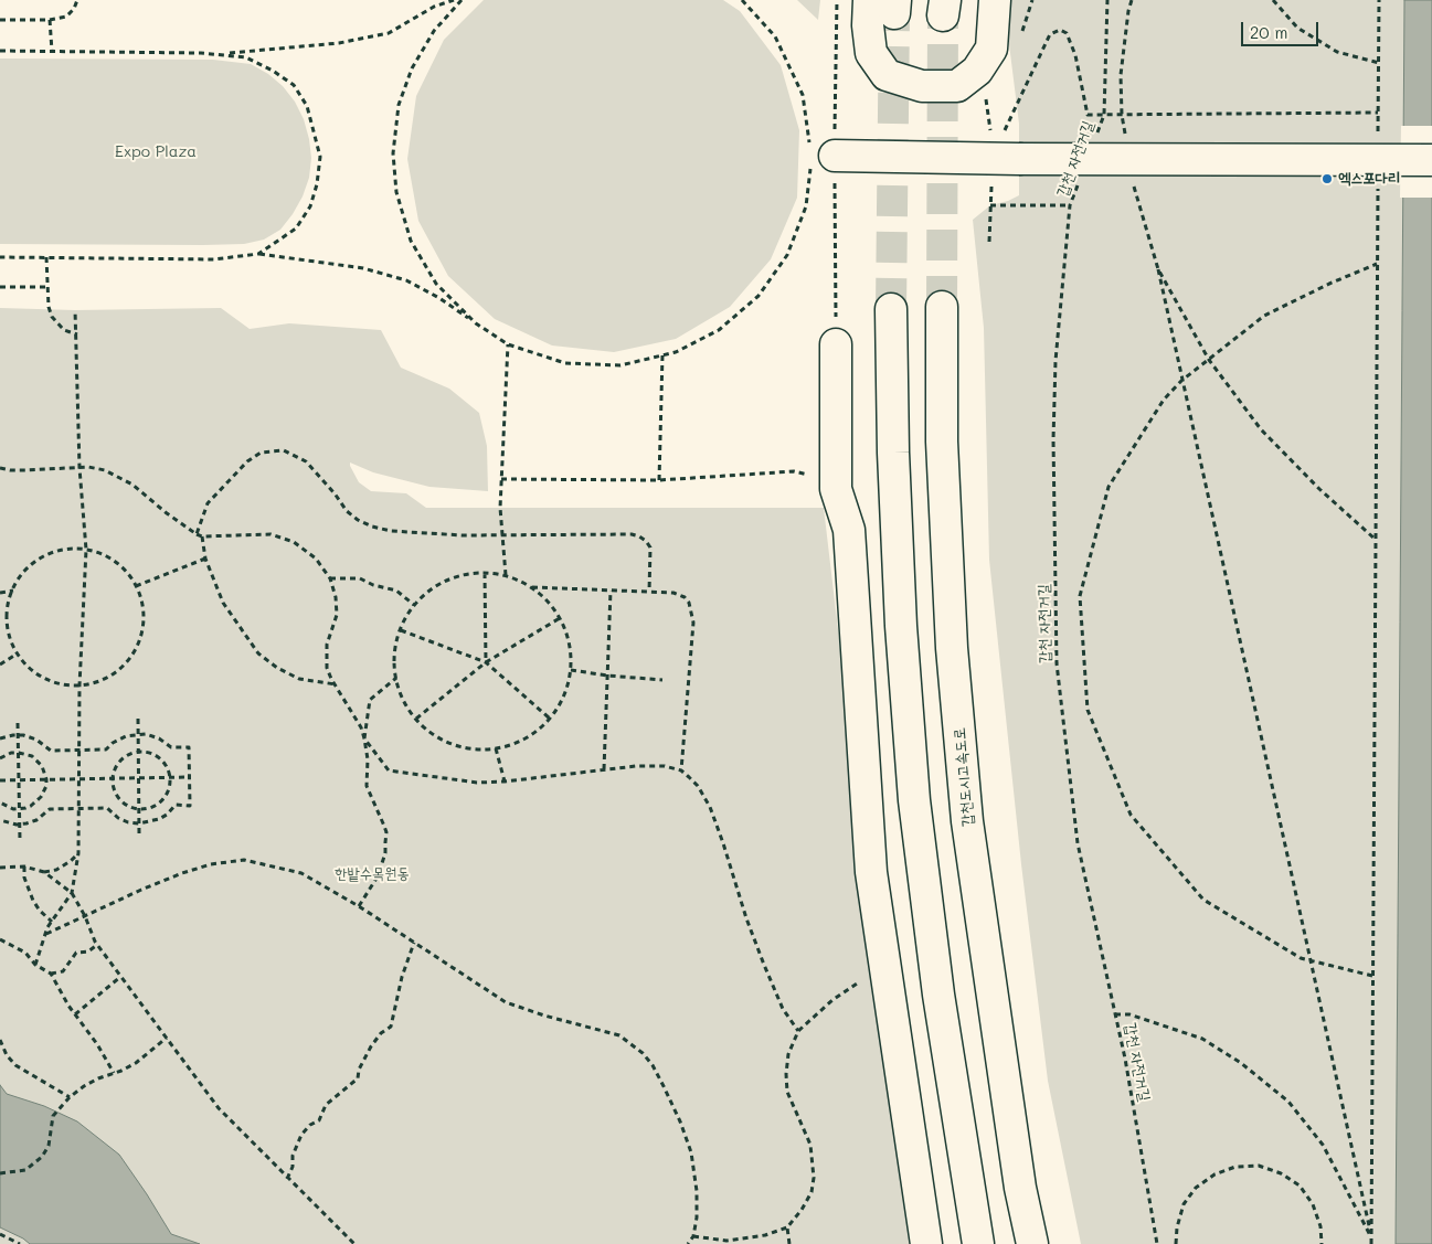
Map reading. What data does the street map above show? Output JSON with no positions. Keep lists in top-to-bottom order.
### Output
{
  "streets": {
    "main road": ["갑천도시고속도로"],
    "path": ["갑천 자전거길"]
  },
  "parks": ["Expo Plaza", "한밭수목원동"],
  "places": ["엑스포다리"],
  "scale_bar": "20 m"
}
